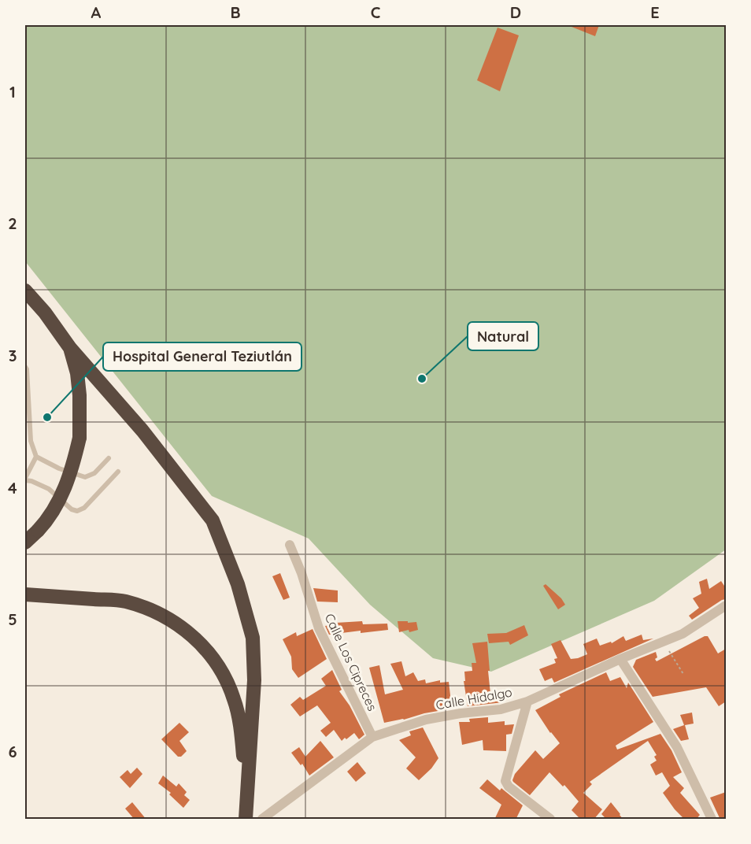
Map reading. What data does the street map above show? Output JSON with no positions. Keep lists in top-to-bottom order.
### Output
{
  "streets": {
    "street": ["Calle Los Cipreces", "Calle Hidalgo"]
  },
  "crossings": [
    ["Calle Los Cipreces", "Calle Hidalgo"]
  ],
  "places": ["Natural", "Hospital General Teziutlán"],
  "grid": {
    "columns": [
      "A",
      "B",
      "C",
      "D",
      "E"
    ],
    "rows": [
      "1",
      "2",
      "3",
      "4",
      "5",
      "6"
    ]
  }
}
